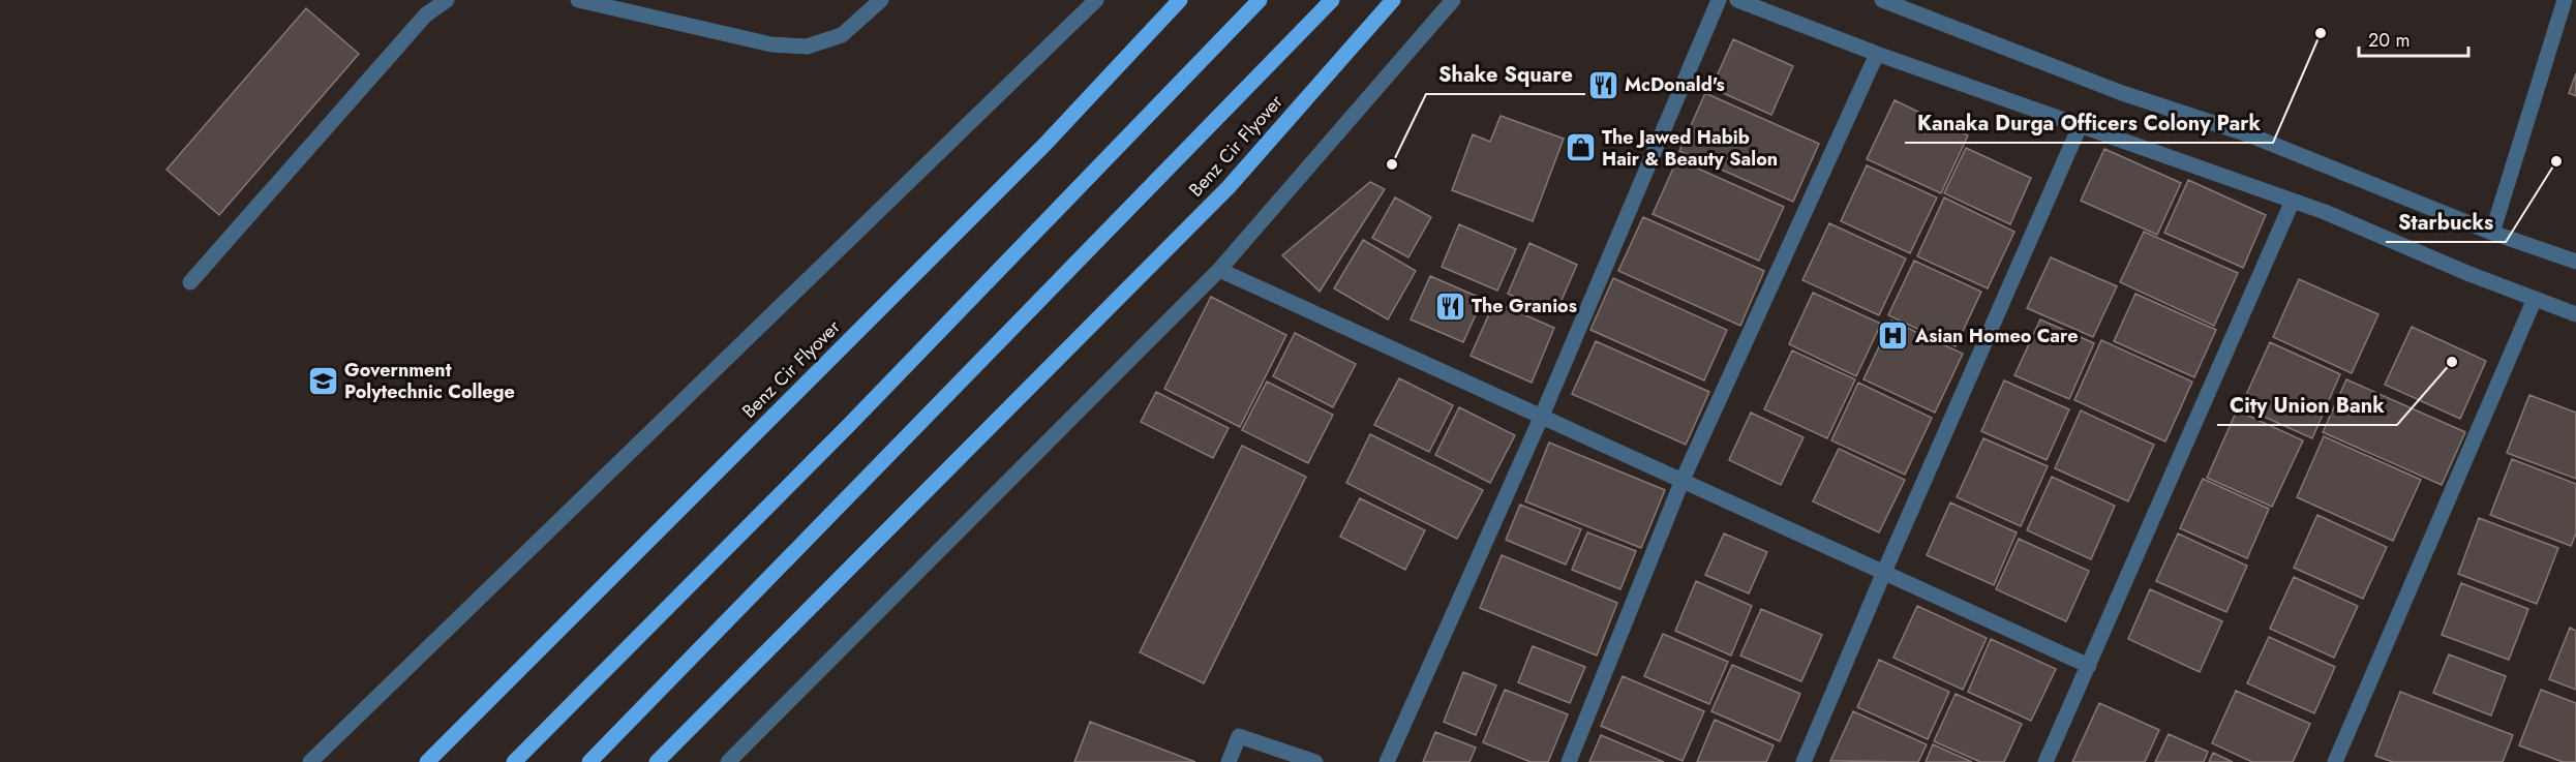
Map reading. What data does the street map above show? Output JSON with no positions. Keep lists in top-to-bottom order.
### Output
{
  "streets": {
    "main road": ["Benz Cir Flyover"]
  },
  "places": {
    "other": [
      "Kanaka Durga Officers Colony Park",
      "Starbucks",
      "Shake Square",
      "City Union Bank"
    ],
    "restaurant": ["McDonald's", "The Granios"],
    "shop": ["The Jawed Habib Hair & Beauty Salon"],
    "hospital": ["Asian Homeo Care"],
    "school or university": ["Government Polytechnic College"]
  },
  "scale_bar": "20 m"
}
